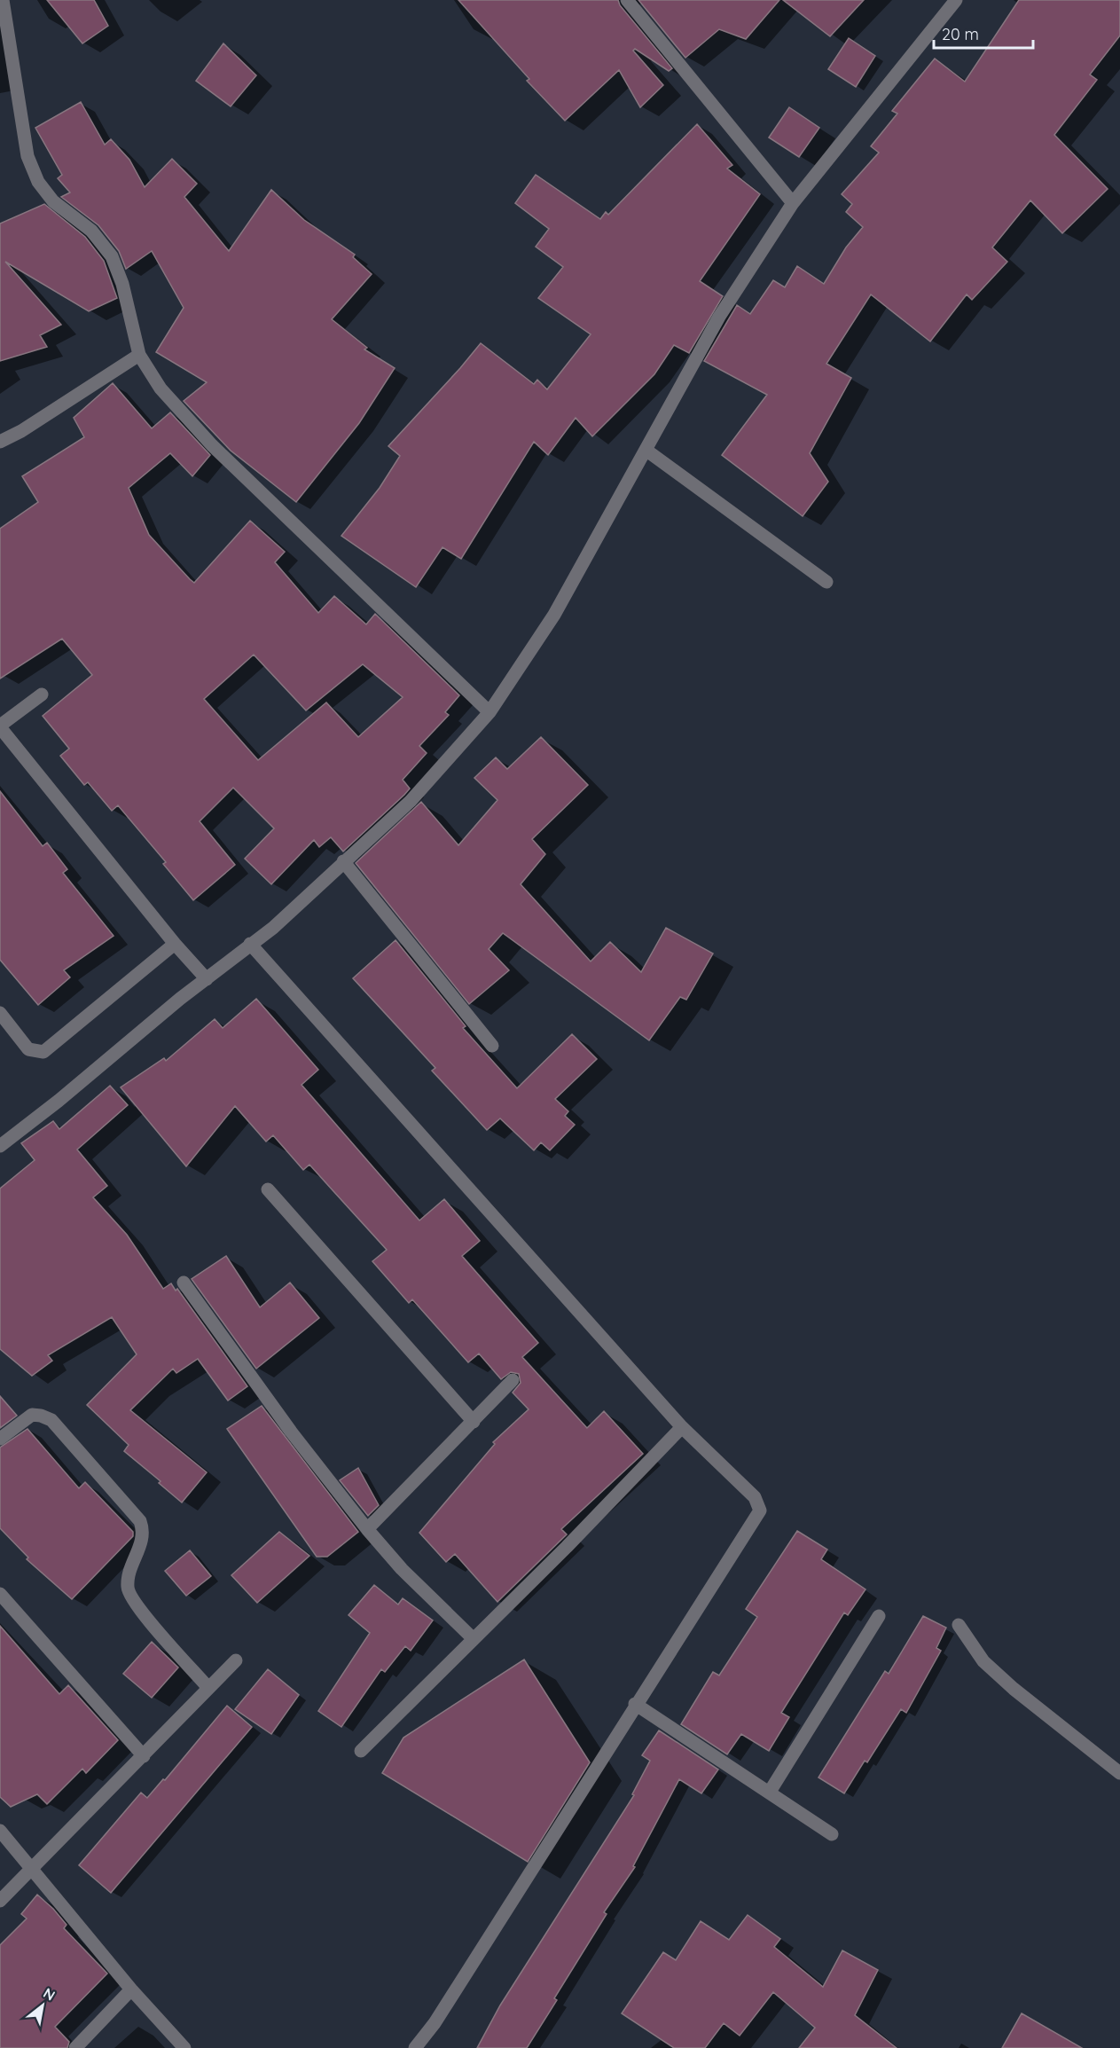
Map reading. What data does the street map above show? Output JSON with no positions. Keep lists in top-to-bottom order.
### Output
{
  "scale_bar": "20 m",
  "north": "top right"
}
